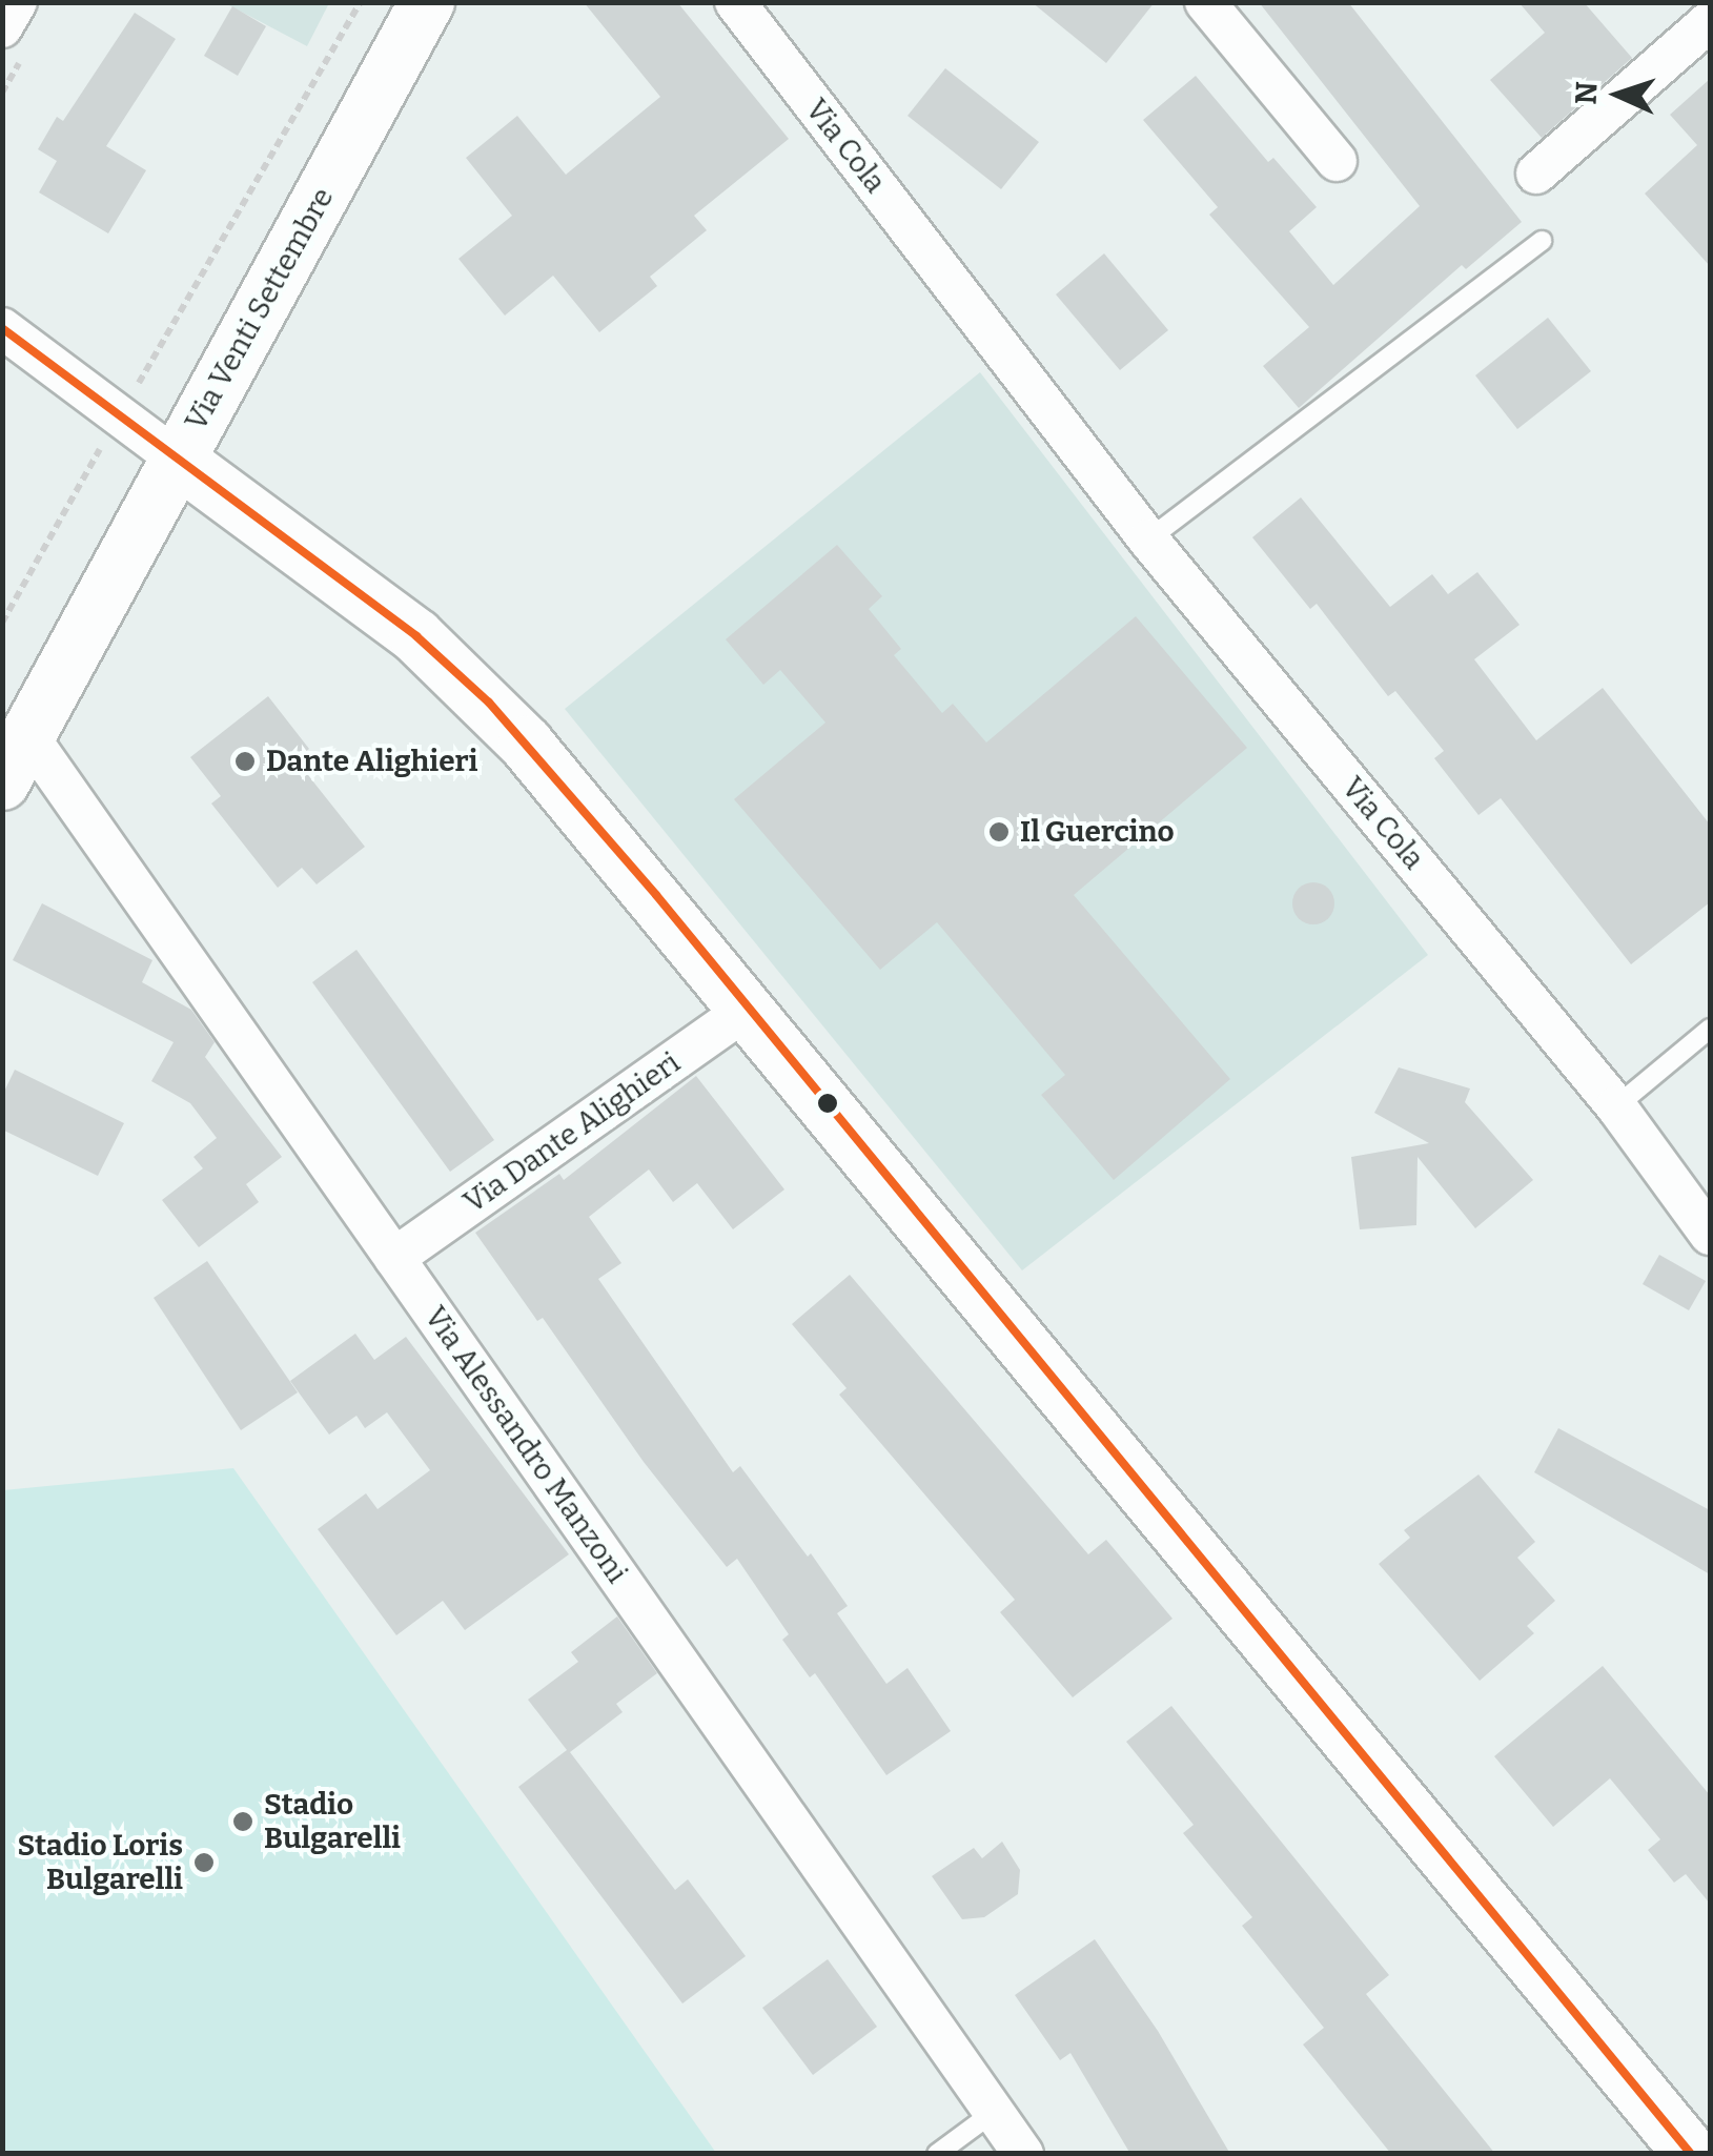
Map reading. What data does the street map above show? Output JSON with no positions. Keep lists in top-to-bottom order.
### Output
{
  "streets": {
    "street": [
      "Via Cola",
      "Via Venti Settembre",
      "Via Dante Alighieri",
      "Via Alessandro Manzoni"
    ]
  },
  "crossings": [
    ["Via Venti Settembre", "Via Alessandro Manzoni"],
    ["Via Dante Alighieri", "Via Alessandro Manzoni"]
  ],
  "places": [
    "Dante Alighieri",
    "Il Guercino",
    "Stadio Bulgarelli",
    "Stadio Loris Bulgarelli"
  ],
  "north": "left"
}
